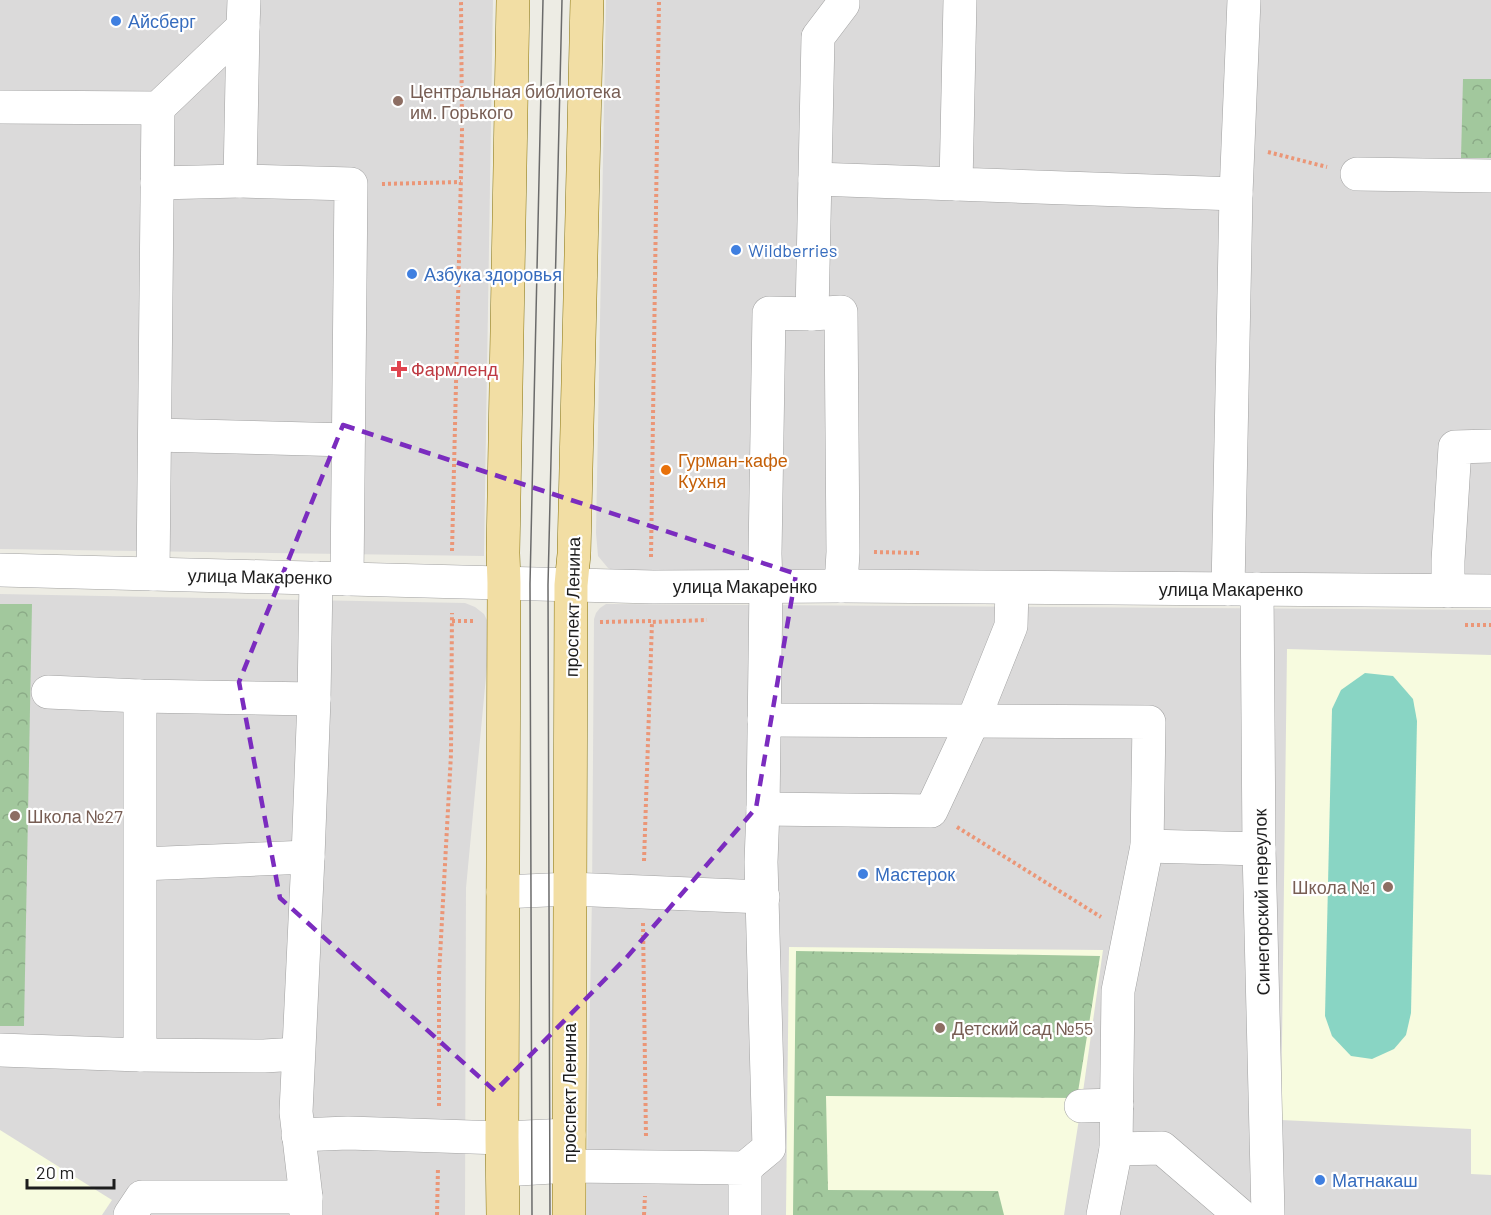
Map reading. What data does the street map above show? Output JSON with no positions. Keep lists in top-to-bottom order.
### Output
{
  "streets": {
    "main road": ["проспект Ленина"],
    "street": ["улица Макаренко", "Синегорский переулок"]
  },
  "crossings": [
    ["улица Макаренко", "проспект Ленина"],
    ["улица Макаренко", "Синегорский переулок"]
  ],
  "places": {
    "other": [
      "Айсберг",
      "Центральная библиотека им. Горького",
      "Wildberries",
      "Азбука здоровья",
      "Гурман-кафе Кухня",
      "Школа №27",
      "Мастерок",
      "Школа №1",
      "Детский сад №55",
      "Матнакаш"
    ],
    "health": ["Фармленд"]
  },
  "scale_bar": "20 m"
}
